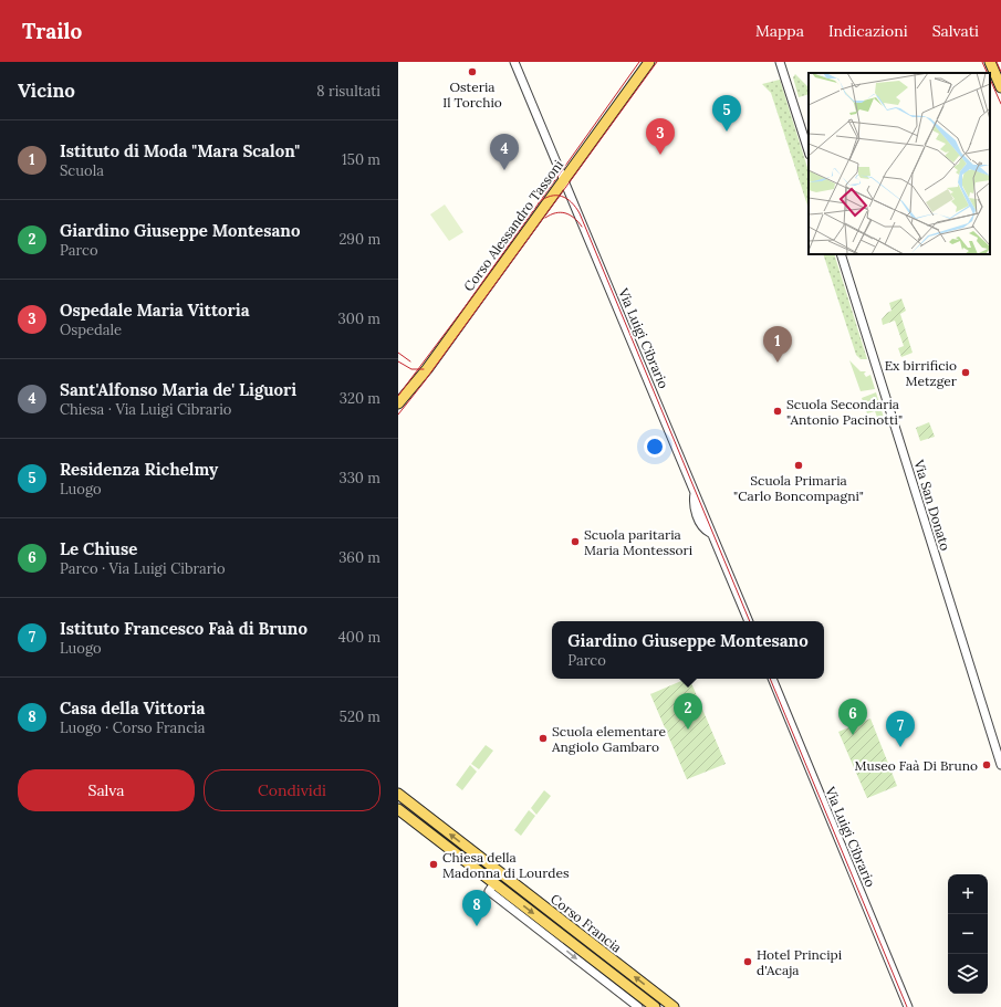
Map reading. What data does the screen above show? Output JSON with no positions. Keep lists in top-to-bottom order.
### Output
{
  "streets": {
    "main road": ["Corso Alessandro Tassoni", "Corso Francia"],
    "street": ["Via Luigi Cibrario", "Via San Donato"]
  },
  "crossings": [
    ["Corso Alessandro Tassoni", "Via Luigi Cibrario"]
  ],
  "places": [
    "Osteria Il Torchio",
    "Ex birrificio Metzger",
    "Scuola Secondaria \"Antonio Pacinotti\"",
    "Scuola Primaria \"Carlo Boncompagni\"",
    "Scuola paritaria Maria Montessori",
    "Scuola elementare Angiolo Gambaro",
    "Museo Faà Di Bruno",
    "Chiesa della Madonna di Lourdes",
    "Hotel Principi d'Acaja"
  ],
  "page": {
    "header": "Trailo",
    "nav": ["Mappa", "Indicazioni", "Salvati"],
    "heading": ["Vicino", "8 risultati"],
    "pins": [
      "5",
      "3",
      "4",
      "1",
      "2",
      "6",
      "7",
      "8"
    ],
    "list": [
      {
        "mark": "1",
        "name": "Istituto di Moda \"Mara Scalon\"",
        "note": "Scuola",
        "value": "150 m"
      },
      {
        "mark": "2",
        "name": "Giardino Giuseppe Montesano",
        "note": "Parco",
        "value": "290 m"
      },
      {
        "mark": "3",
        "name": "Ospedale Maria Vittoria",
        "note": "Ospedale",
        "value": "300 m"
      },
      {
        "mark": "4",
        "name": "Sant'Alfonso Maria de' Liguori",
        "note": "Chiesa · Via Luigi Cibrario",
        "value": "320 m"
      },
      {
        "mark": "5",
        "name": "Residenza Richelmy",
        "note": "Luogo",
        "value": "330 m"
      },
      {
        "mark": "6",
        "name": "Le Chiuse",
        "note": "Parco · Via Luigi Cibrario",
        "value": "360 m"
      },
      {
        "mark": "7",
        "name": "Istituto Francesco Faà di Bruno",
        "note": "Luogo",
        "value": "400 m"
      },
      {
        "mark": "8",
        "name": "Casa della Vittoria",
        "note": "Luogo · Corso Francia",
        "value": "520 m"
      }
    ],
    "popup": ["Giardino Giuseppe Montesano", "Parco"],
    "buttons": ["Salva", "Condividi"],
    "map_buttons": ["+", "−"]
  }
}
